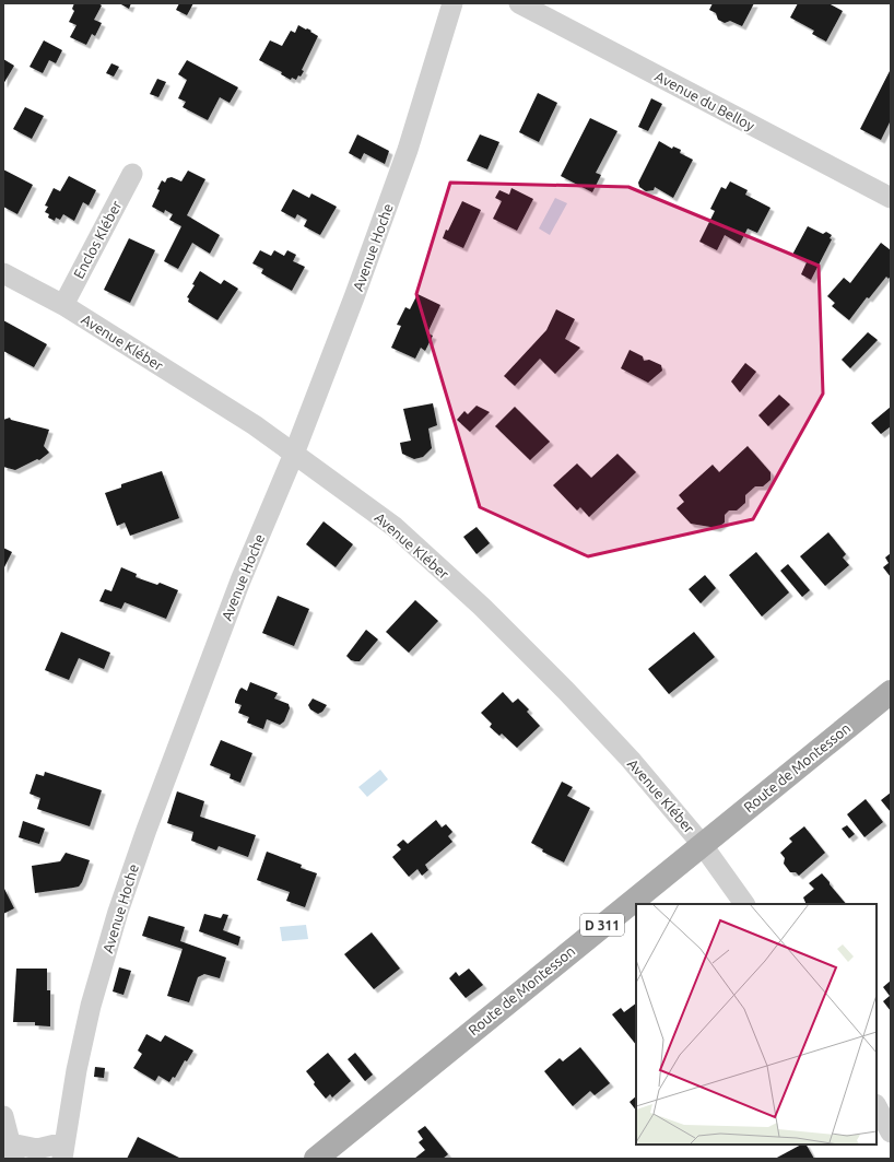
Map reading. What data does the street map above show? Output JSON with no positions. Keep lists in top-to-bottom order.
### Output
{
  "streets": {
    "main road": ["Route de Montesson", "D 311"],
    "street": [
      "Avenue du Belloy",
      "Enclos Kléber",
      "Avenue Hoche",
      "Avenue Kléber"
    ]
  },
  "crossings": [
    ["Enclos Kléber", "Avenue Kléber"],
    ["Avenue Hoche", "Avenue Kléber"],
    ["Avenue Kléber", "Route de Montesson"]
  ]
}
